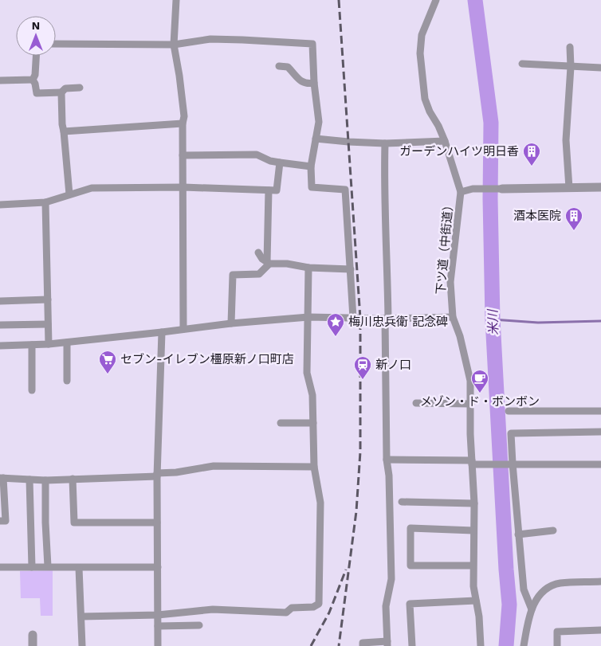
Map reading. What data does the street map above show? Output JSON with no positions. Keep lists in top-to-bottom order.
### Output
{
  "streets": {
    "street": ["下ツ道（中街道）"]
  },
  "water": ["米川"],
  "places": {
    "building": ["ガーデンハイツ明日香", "酒本医院"],
    "place": ["梅川忠兵衛 記念碑"],
    "supermarket": ["セブン-イレブン橿原新ノ口町店"],
    "station": ["新ノ口"],
    "cafe": ["メゾン・ド・ボンボン"]
  },
  "north": "top"
}
